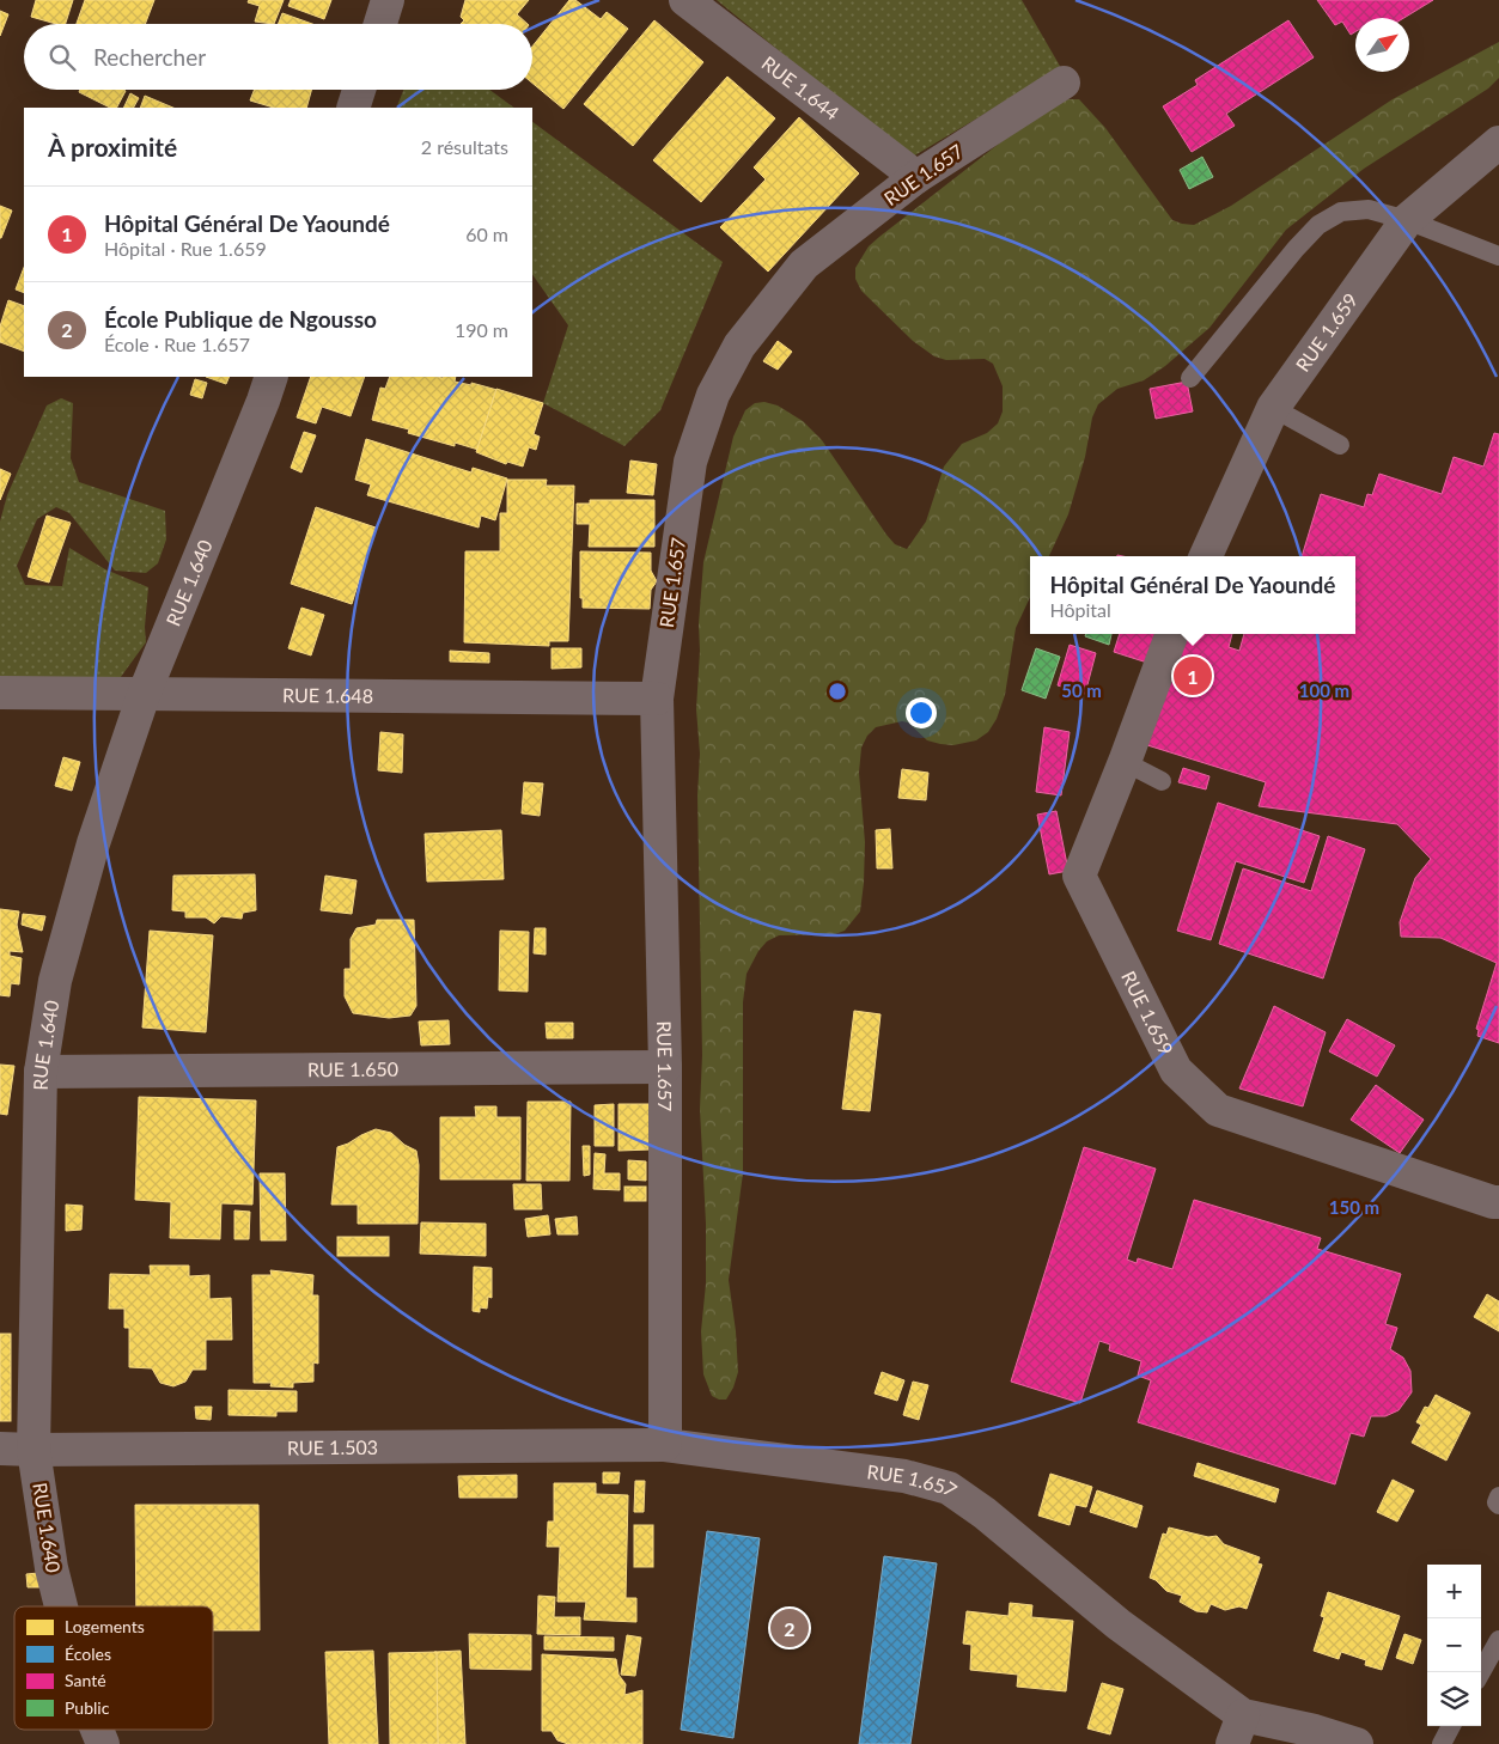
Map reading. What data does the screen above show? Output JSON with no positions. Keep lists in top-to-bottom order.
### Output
{
  "streets": {
    "street": [
      "RUE 1.644",
      "RUE 1.657",
      "RUE 1.659",
      "RUE 1.640",
      "RUE 1.648",
      "RUE 1.650",
      "RUE 1.503"
    ]
  },
  "crossings": [
    ["RUE 1.644", "RUE 1.657"],
    ["RUE 1.657", "RUE 1.648"],
    ["RUE 1.657", "RUE 1.650"],
    ["RUE 1.657", "RUE 1.503"],
    ["RUE 1.640", "RUE 1.648"],
    ["RUE 1.640", "RUE 1.650"],
    ["RUE 1.640", "RUE 1.503"]
  ],
  "legend": [
    "Logements",
    "Écoles",
    "Santé",
    "Public"
  ],
  "north": "top right",
  "page": {
    "search": "Rechercher",
    "heading": ["À proximité", "2 résultats"],
    "list": [
      {
        "mark": "1",
        "name": "Hôpital Général De Yaoundé",
        "note": "Hôpital · Rue 1.659",
        "value": "60 m"
      },
      {
        "mark": "2",
        "name": "École Publique de Ngousso",
        "note": "École · Rue 1.657",
        "value": "190 m"
      }
    ],
    "popup": ["Hôpital Général De Yaoundé", "Hôpital"],
    "pins": ["1", "2"],
    "map_buttons": ["+", "−"]
  },
  "rings": ["50 m", "100 m", "150 m"]
}
